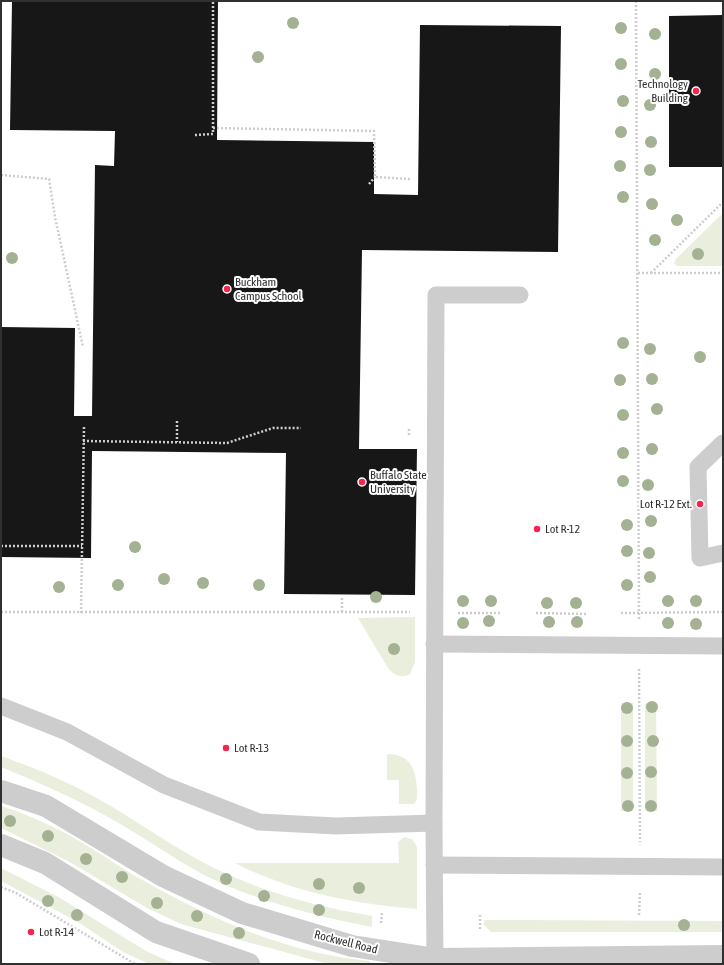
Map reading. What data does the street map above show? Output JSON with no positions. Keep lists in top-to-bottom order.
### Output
{
  "streets": {
    "street": ["Rockwell Road"]
  },
  "places": [
    "Technology Building",
    "Buckham Campus School",
    "Buffalo State University",
    "Lot R-12 Ext.",
    "Lot R-12",
    "Lot R-13",
    "Lot R-14"
  ]
}
